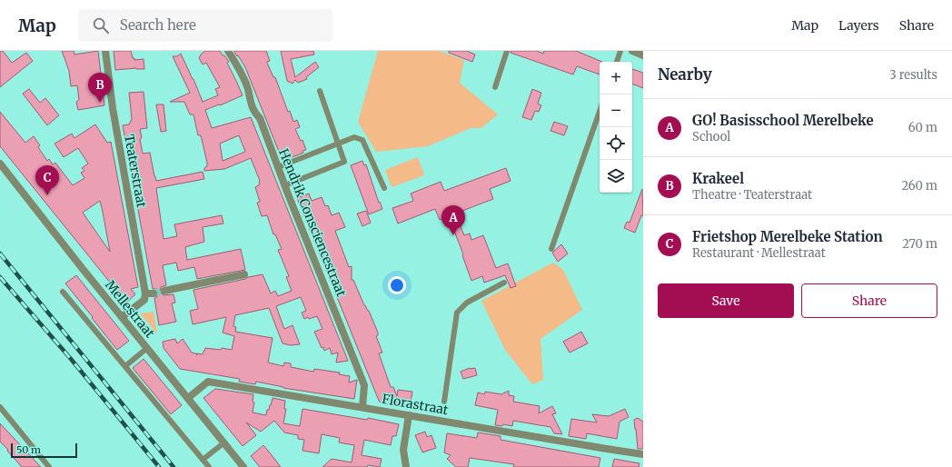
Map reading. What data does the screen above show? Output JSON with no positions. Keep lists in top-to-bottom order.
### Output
{
  "streets": {
    "street": [
      "Teaterstraat",
      "Hendrik Consciencestraat",
      "Mellestraat",
      "Florastraat"
    ]
  },
  "crossings": [
    ["Teaterstraat", "Mellestraat"],
    ["Hendrik Consciencestraat", "Florastraat"],
    ["Mellestraat", "Florastraat"]
  ],
  "scale_bar": "50 m",
  "page": {
    "header": "Map",
    "search": "Search here",
    "nav": ["Map", "Layers", "Share"],
    "heading": ["Nearby", "3 results"],
    "map_buttons": ["+", "−"],
    "pins": ["B", "C", "A"],
    "list": [
      {
        "mark": "A",
        "name": "GO! Basisschool Merelbeke",
        "note": "School",
        "value": "60 m"
      },
      {
        "mark": "B",
        "name": "Krakeel",
        "note": "Theatre · Teaterstraat",
        "value": "260 m"
      },
      {
        "mark": "C",
        "name": "Frietshop Merelbeke Station",
        "note": "Restaurant · Mellestraat",
        "value": "270 m"
      }
    ],
    "buttons": ["Save", "Share"],
    "scale": "50 m"
  }
}
